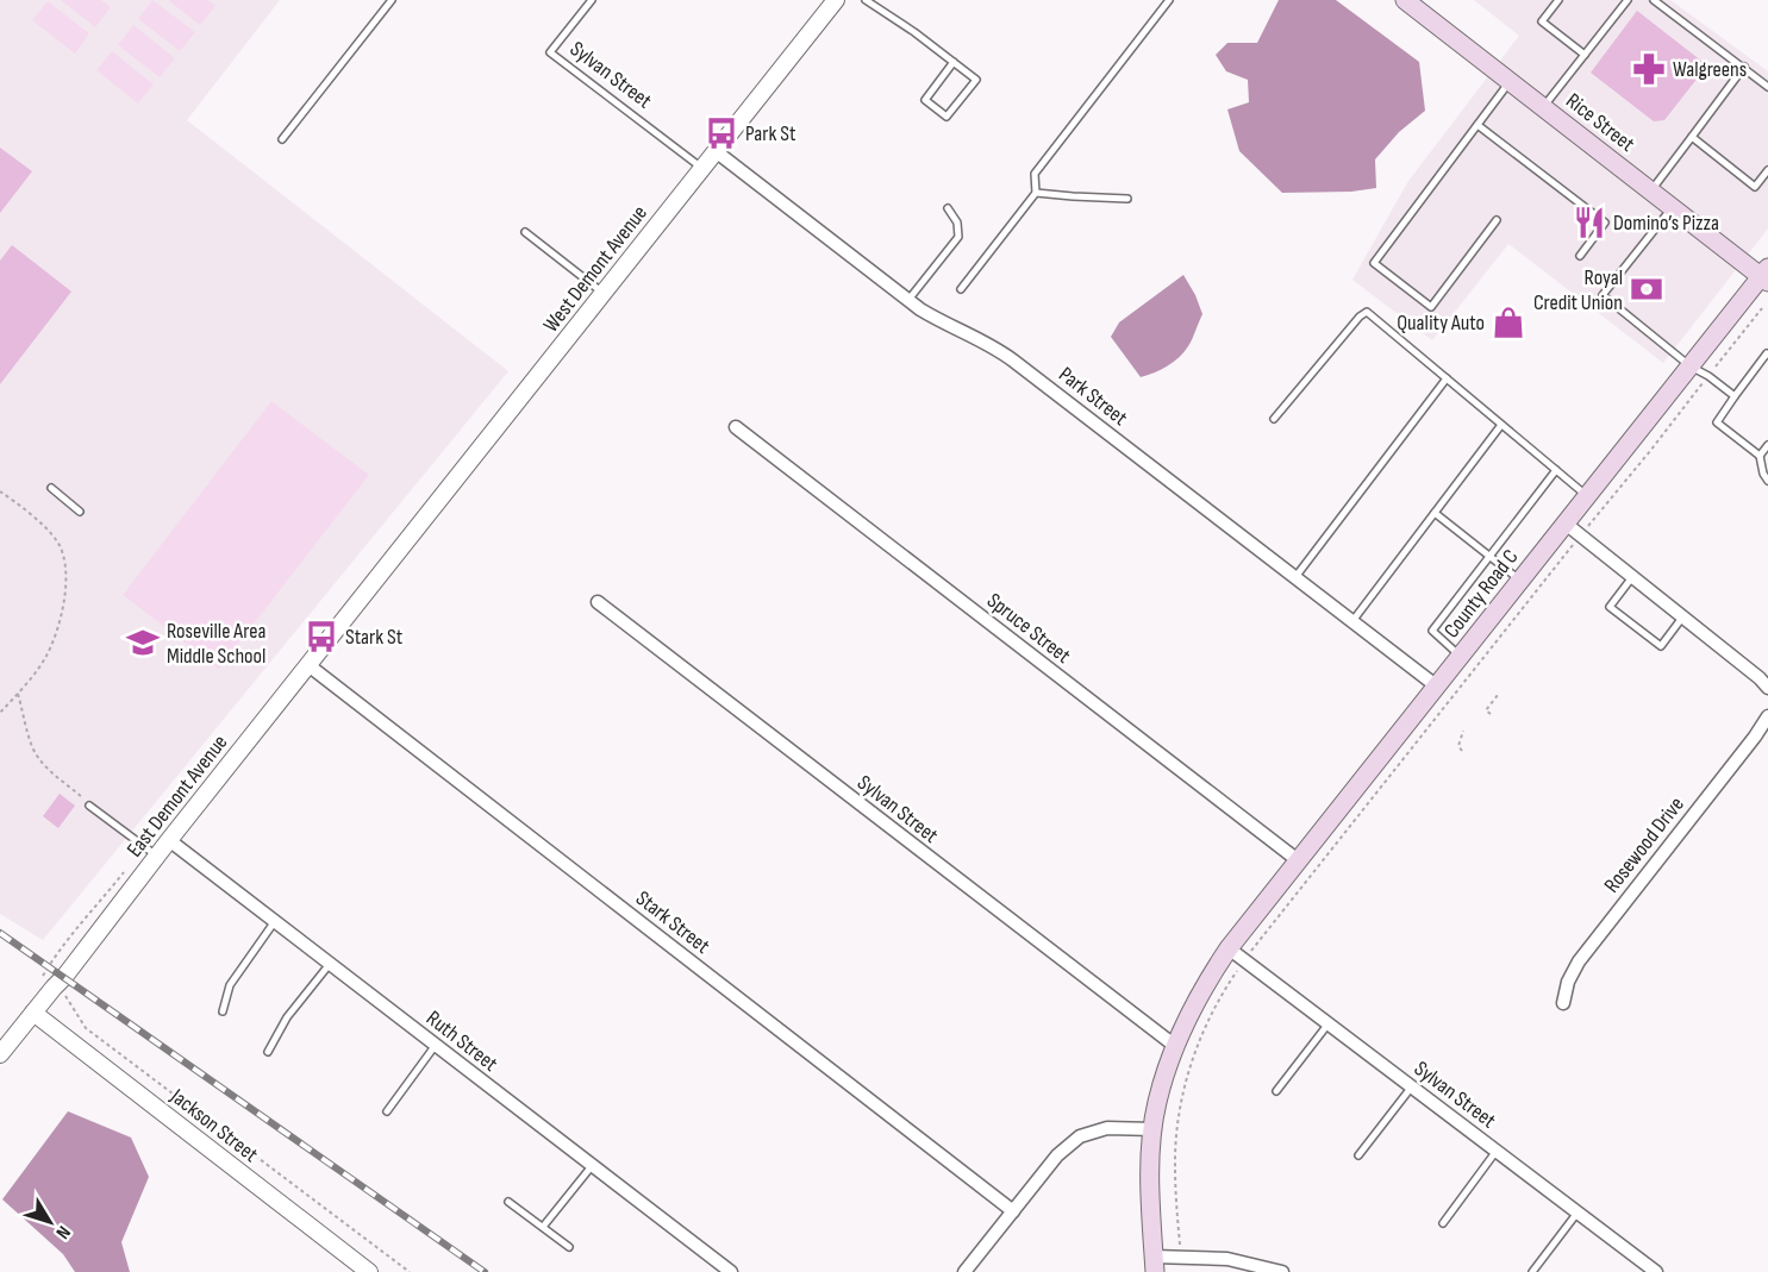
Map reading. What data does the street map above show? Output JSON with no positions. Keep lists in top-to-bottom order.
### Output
{
  "streets": {
    "main road": ["Rice Street", "County Road C"],
    "street": [
      "Sylvan Street",
      "West Demont Avenue",
      "Park Street",
      "Spruce Street",
      "East Demont Avenue",
      "Rosewood Drive",
      "Stark Street",
      "Ruth Street",
      "Jackson Street"
    ]
  },
  "crossings": [
    ["Sylvan Street", "West Demont Avenue"],
    ["Sylvan Street", "County Road C"],
    ["Rice Street", "County Road C"],
    ["West Demont Avenue", "Park Street"],
    ["West Demont Avenue", "East Demont Avenue"],
    ["Park Street", "County Road C"],
    ["County Road C", "Spruce Street"],
    ["East Demont Avenue", "Stark Street"],
    ["East Demont Avenue", "Ruth Street"],
    ["East Demont Avenue", "Jackson Street"]
  ],
  "places": {
    "pharmacy": ["Walgreens"],
    "bus stop": ["Park St", "Stark St"],
    "restaurant": ["Domino’s Pizza"],
    "bank": ["Royal Credit Union"],
    "shop": ["Quality Auto"],
    "school or university": ["Roseville Area Middle School"]
  },
  "north": "bottom right"
}
